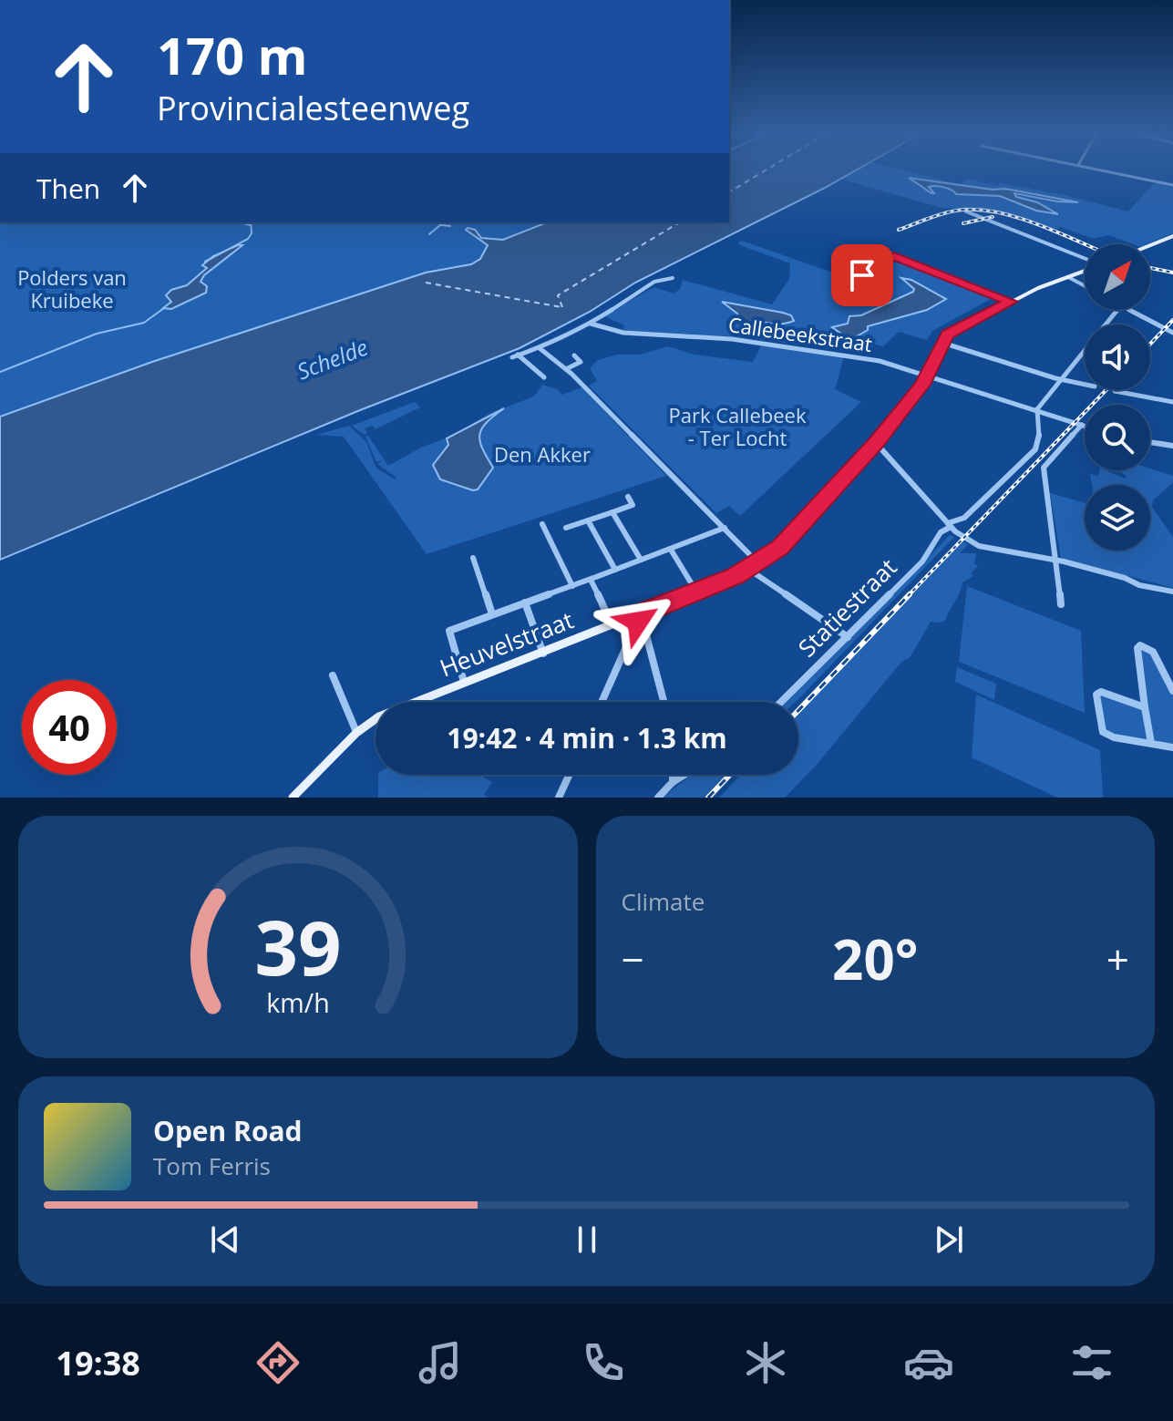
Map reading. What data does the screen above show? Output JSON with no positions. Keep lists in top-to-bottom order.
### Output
{
  "streets": {
    "main road": ["Heuvelstraat"],
    "street": ["Callebeekstraat", "Statiestraat"]
  },
  "crossings": [
    ["Callebeekstraat", "Statiestraat"],
    ["Callebeekstraat", "Heuvelstraat"]
  ],
  "water": ["Schelde"],
  "parks": ["Polders van Kruibeke", "Park Callebeek - Ter Locht", "Den Akker"],
  "north": "top right",
  "page": {
    "turn": ["170 m", "Provincialesteenweg"],
    "then": "Then",
    "limit": "40",
    "trip": "19:42 · 4 min · 1.3 km",
    "tile": "Climate",
    "heat": ["−", "20°", "+"],
    "song": ["Open Road", "Tom Ferris"],
    "tabs": "19:38",
    "gauge": ["39", "km/h"]
  }
}
